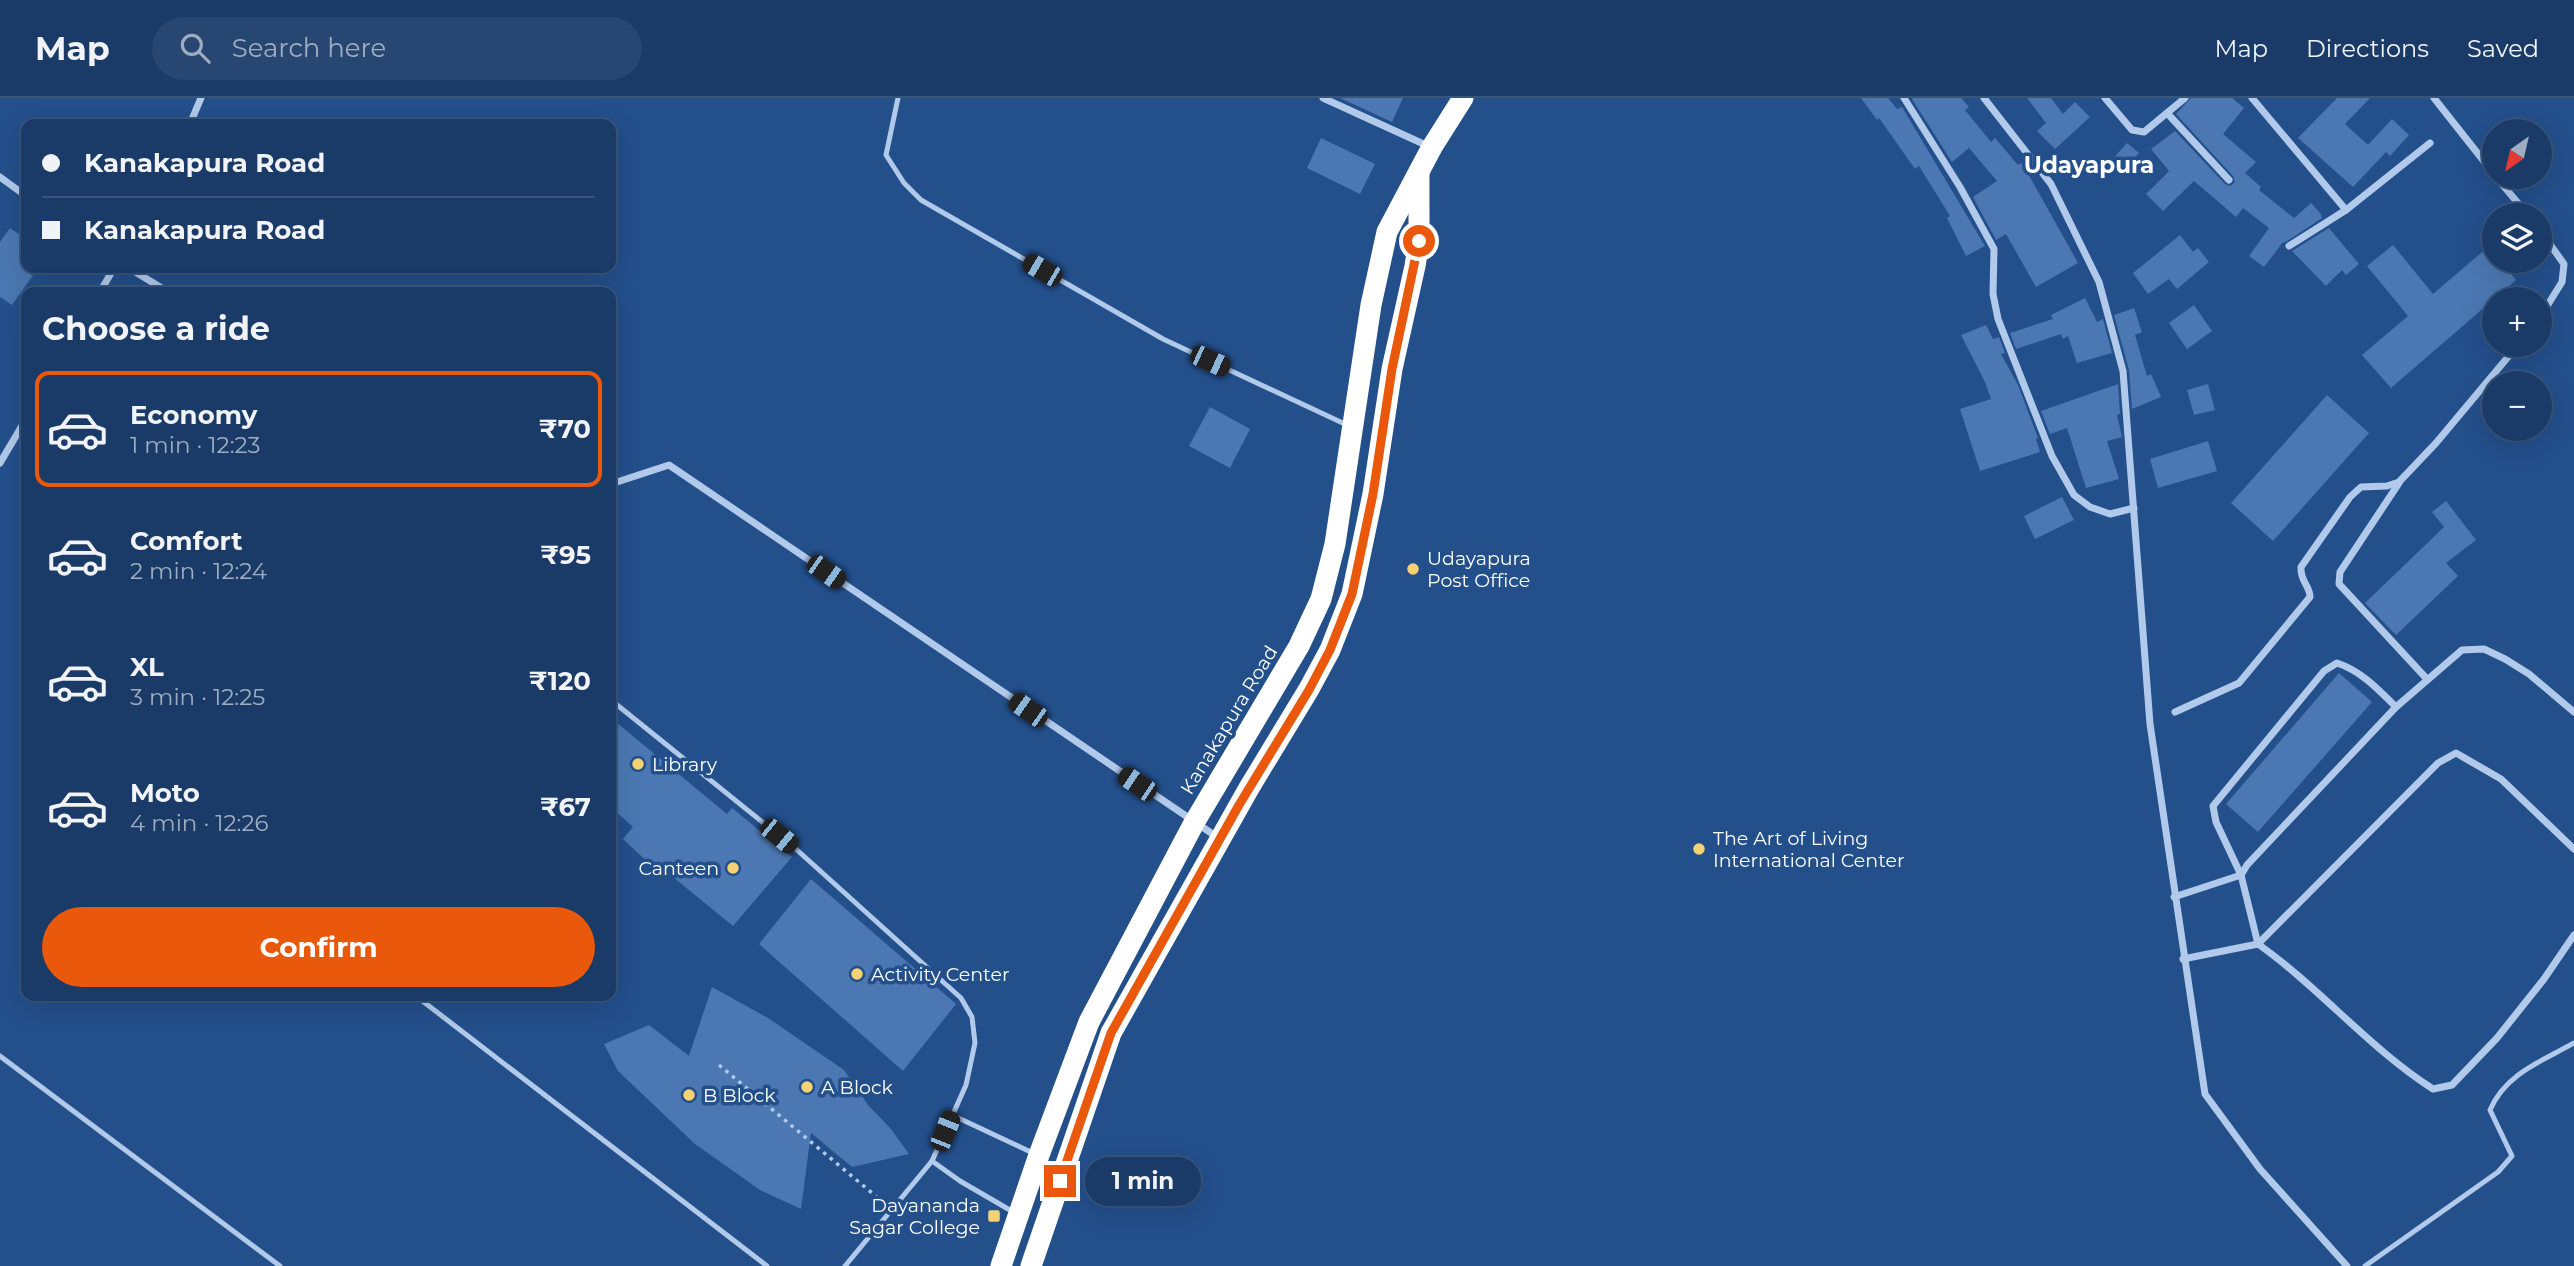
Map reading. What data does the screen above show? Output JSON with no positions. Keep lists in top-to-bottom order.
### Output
{
  "streets": {
    "highway": ["Kanakapura Road"]
  },
  "districts": ["Udayapura"],
  "places": {
    "other": [
      "Udayapura Post Office",
      "Library",
      "The Art of Living International Center",
      "Canteen",
      "Activity Center",
      "A Block",
      "B Block"
    ],
    "transit": ["Dayananda Sagar College"]
  },
  "north": "bottom left",
  "page": {
    "header": "Map",
    "search": "Search here",
    "nav": ["Map", "Directions", "Saved"],
    "map_buttons": ["+", "−"],
    "banner": ["Kanakapura Road", "Kanakapura Road"],
    "heading": "Choose a ride",
    "list": [
      {
        "name": "Economy",
        "note": "1 min · 12:23",
        "value": "₹70"
      },
      {
        "name": "Comfort",
        "note": "2 min · 12:24",
        "value": "₹95"
      },
      {
        "name": "XL",
        "note": "3 min · 12:25",
        "value": "₹120"
      },
      {
        "name": "Moto",
        "note": "4 min · 12:26",
        "value": "₹67"
      }
    ],
    "buttons": "Confirm",
    "bubble": "1 min"
  }
}
